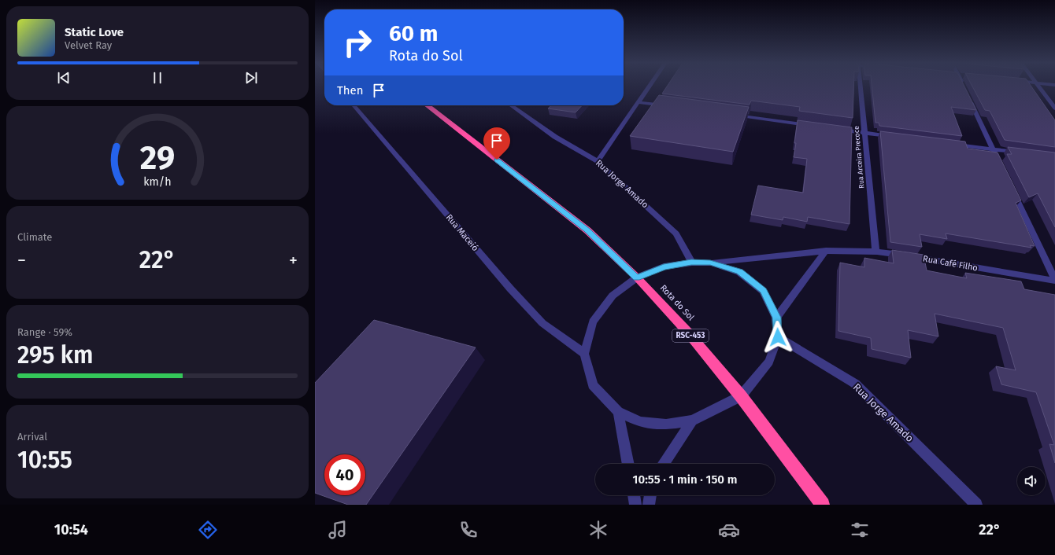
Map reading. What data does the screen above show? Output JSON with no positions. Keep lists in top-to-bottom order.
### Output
{
  "streets": {
    "highway": ["Rota do Sol", "RSC-453"],
    "street": [
      "Rua Arceira Precoce",
      "Rua Jorge Amado",
      "Rua Maceió",
      "Rua Café Filho"
    ]
  },
  "crossings": [
    ["Rua Arceira Precoce", "Rua Café Filho"]
  ],
  "page": {
    "turn": ["60 m", "Rota do Sol"],
    "song": ["Static Love", "Velvet Ray"],
    "then": "Then",
    "tile": [
      "Climate",
      ["Range · 59%", "295 km"],
      ["Arrival", "10:55"]
    ],
    "heat": ["−", "22°", "+"],
    "limit": "40",
    "trip": "10:55 · 1 min · 150 m",
    "tabs": ["10:54", "22°"],
    "gauge": ["29", "km/h"]
  }
}
